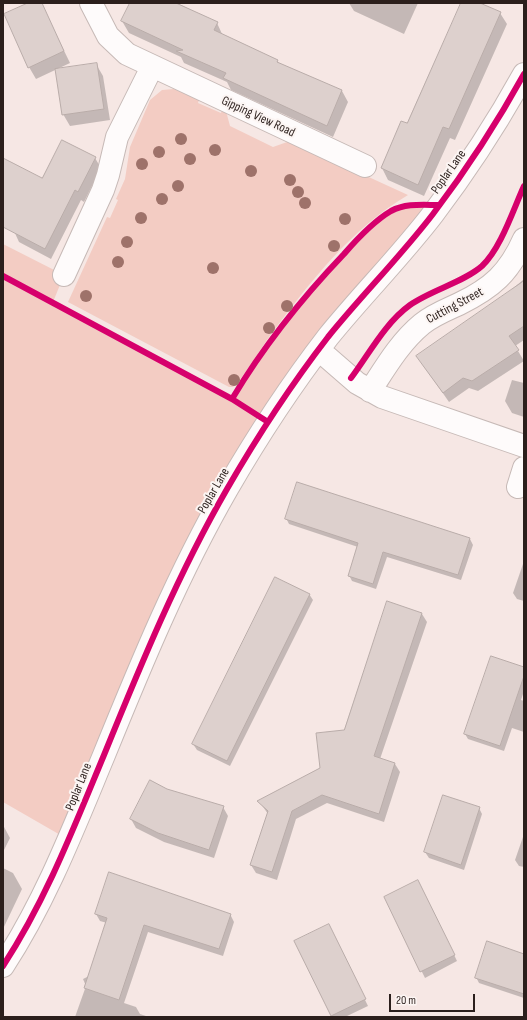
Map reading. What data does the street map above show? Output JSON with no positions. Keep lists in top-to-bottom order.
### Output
{
  "streets": {
    "street": ["Gipping View Road", "Poplar Lane", "Cutting Street"]
  },
  "scale_bar": "20 m"
}
